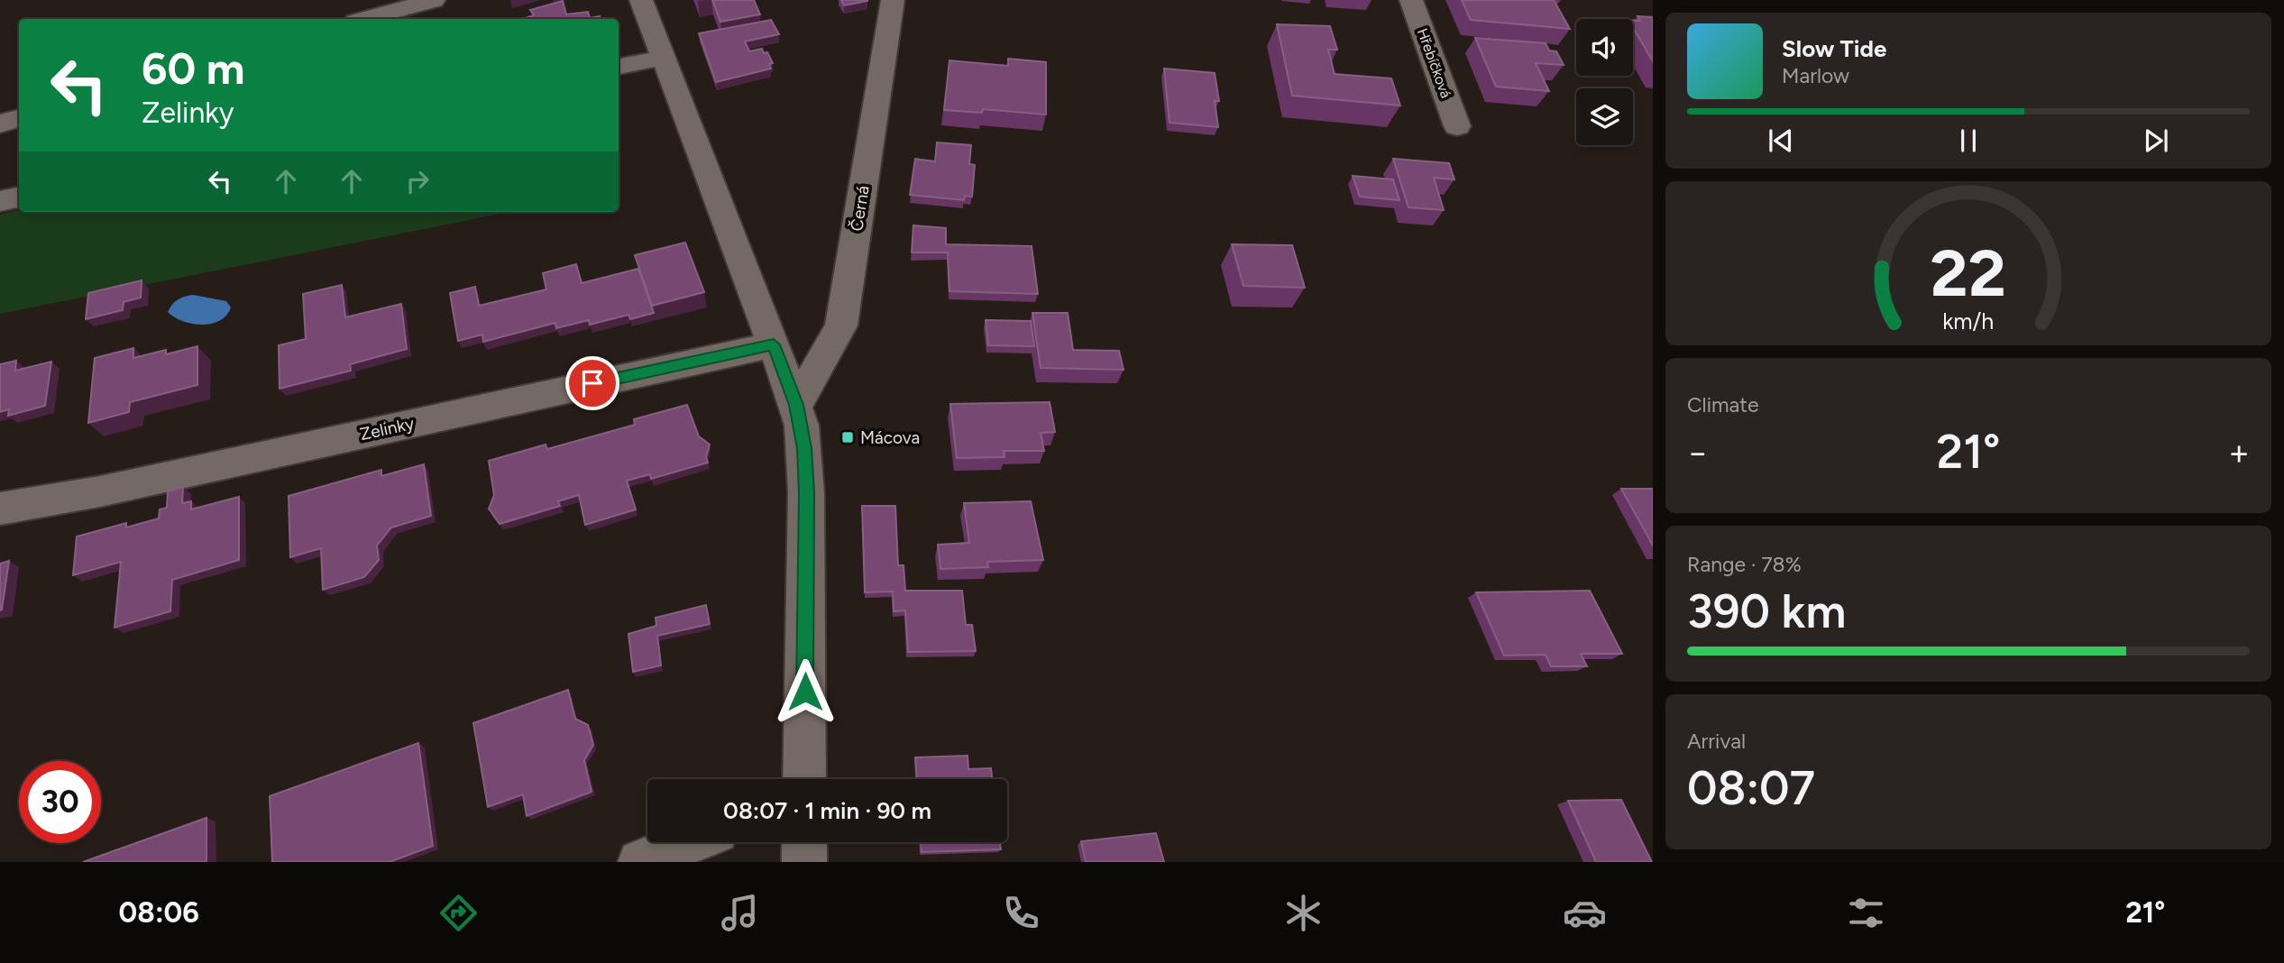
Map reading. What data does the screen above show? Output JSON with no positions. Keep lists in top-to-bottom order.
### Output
{
  "streets": {
    "street": ["Hřebíčková", "Černá", "Zelinky"]
  },
  "places": {
    "transit": ["Mácova"]
  },
  "page": {
    "turn": ["60 m", "Zelinky"],
    "song": ["Slow Tide", "Marlow"],
    "tile": [
      "Climate",
      ["Range · 78%", "390 km"],
      ["Arrival", "08:07"]
    ],
    "heat": ["−", "21°", "+"],
    "limit": "30",
    "trip": "08:07 · 1 min · 90 m",
    "tabs": ["08:06", "21°"],
    "gauge": ["22", "km/h"]
  }
}
